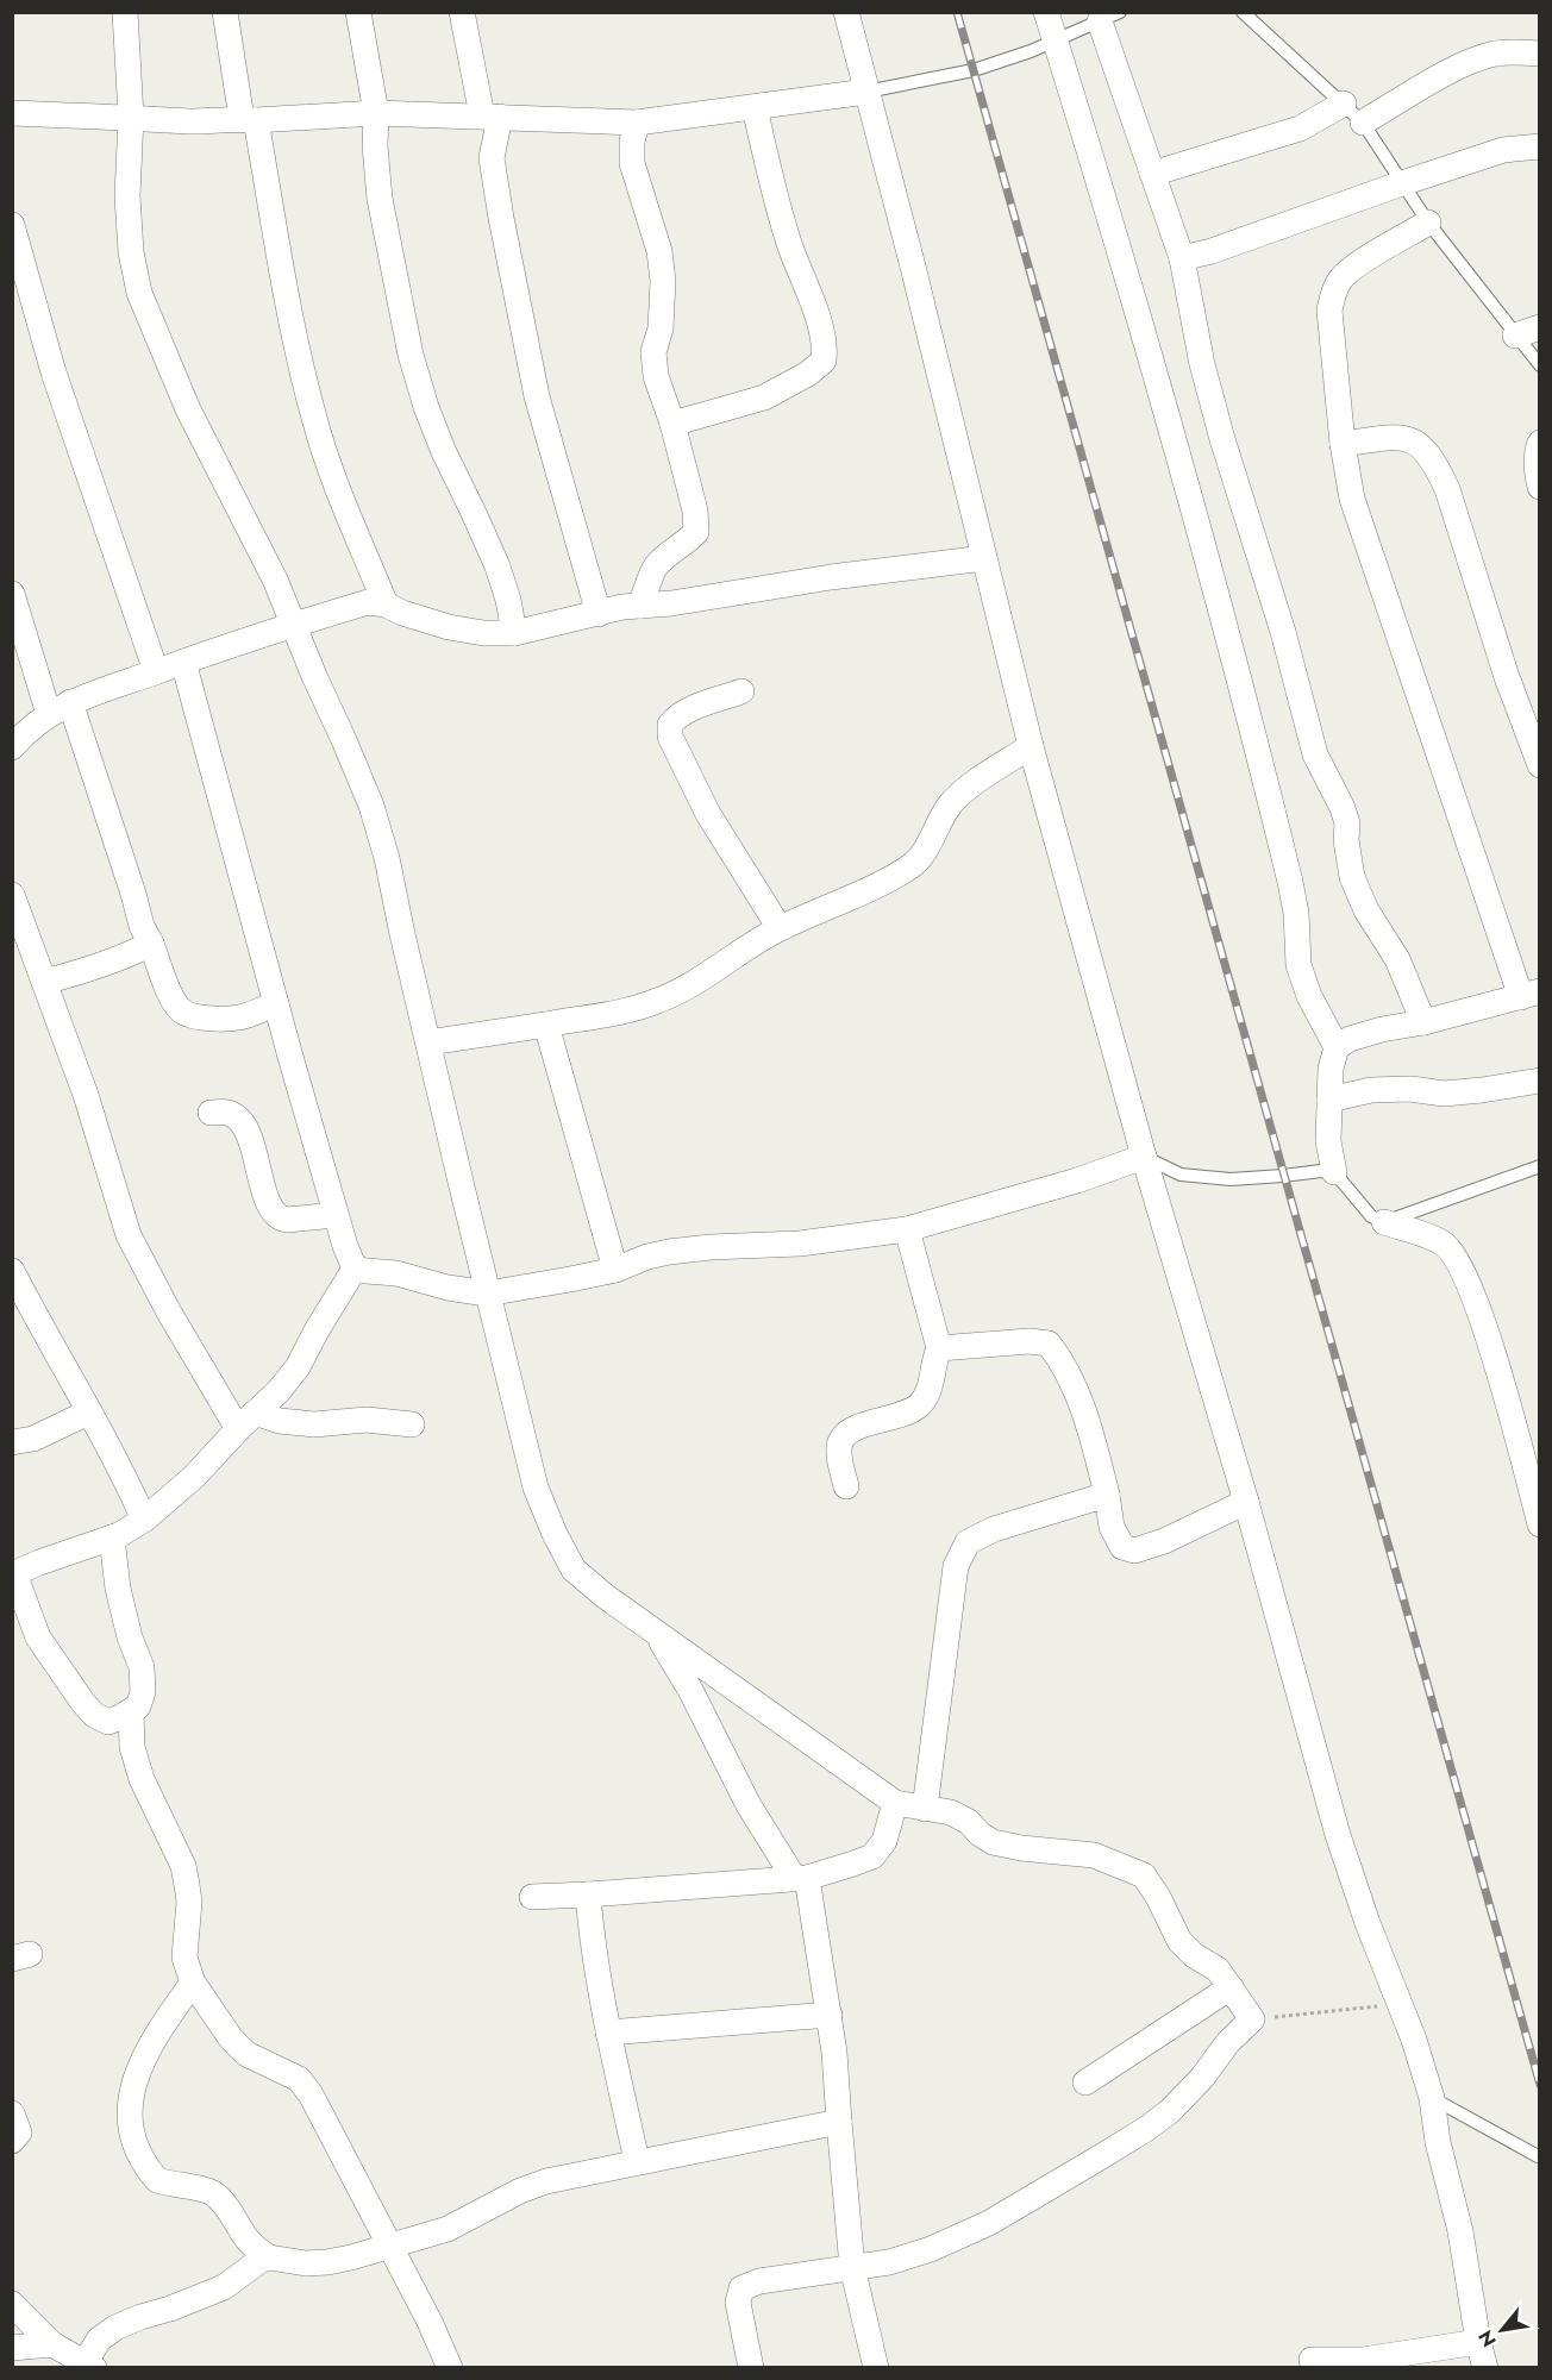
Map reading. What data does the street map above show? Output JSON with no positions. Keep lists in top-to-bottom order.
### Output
{
  "north": "bottom left"
}
